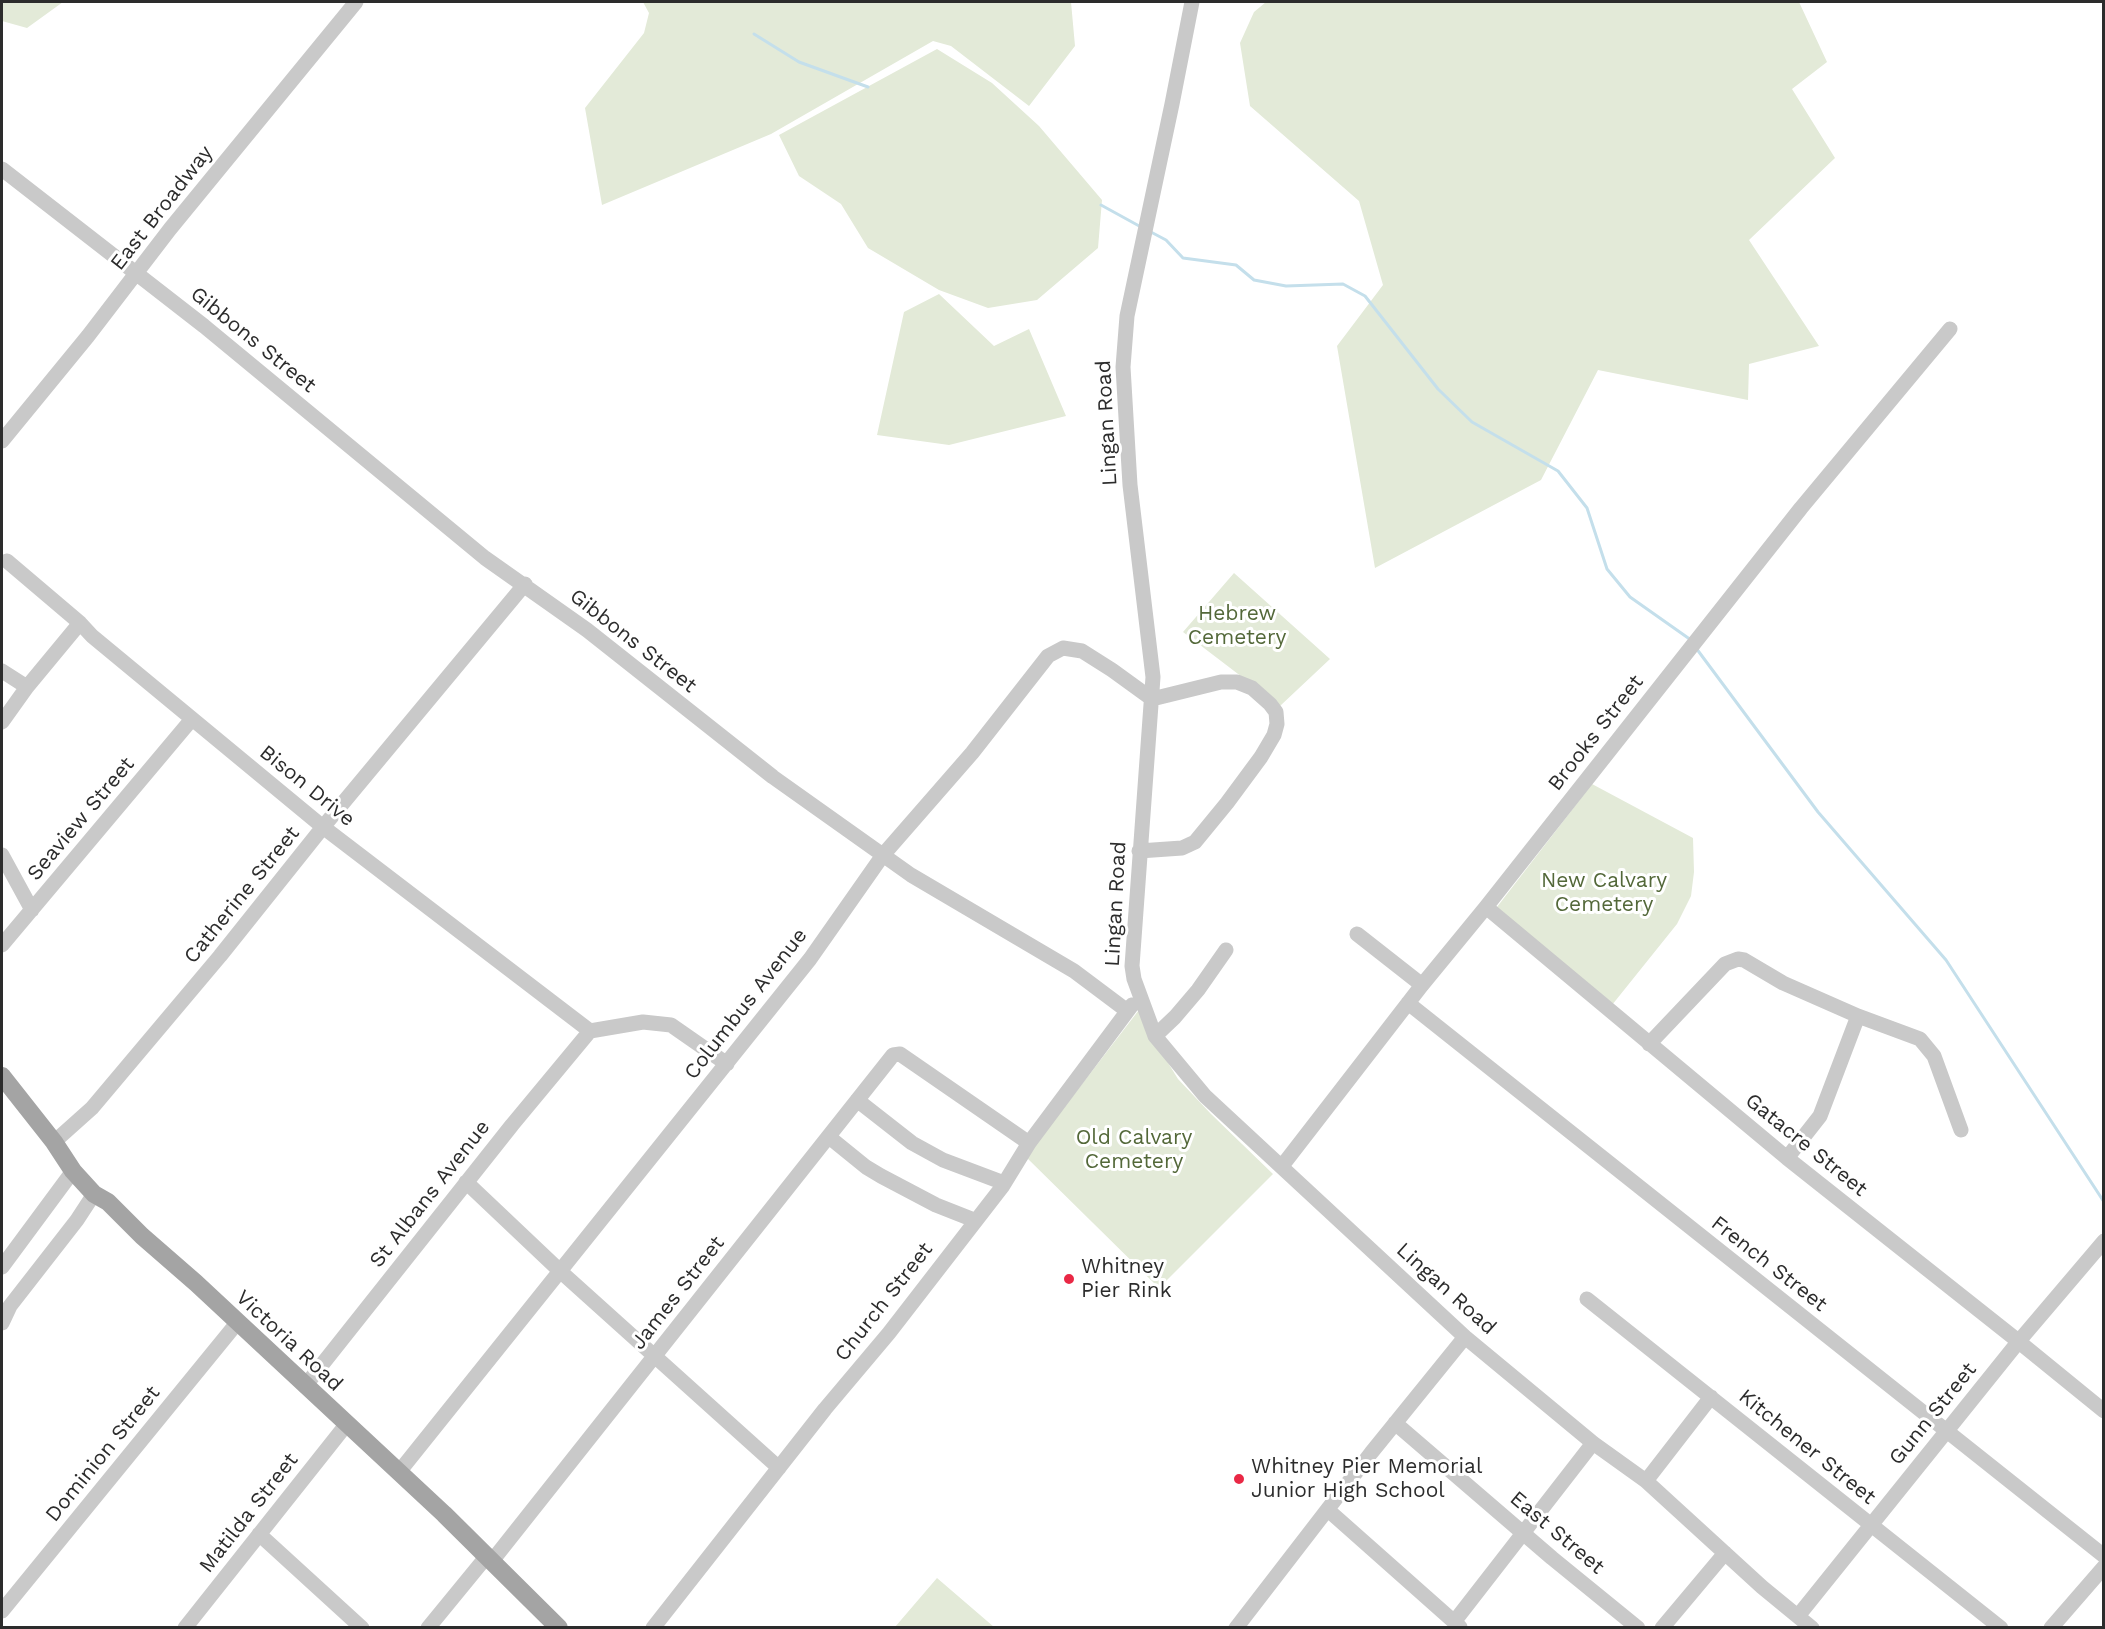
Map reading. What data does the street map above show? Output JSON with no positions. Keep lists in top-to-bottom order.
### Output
{
  "streets": {
    "main road": ["Victoria Road"],
    "street": [
      "East Broadway",
      "Gibbons Street",
      "Lingan Road",
      "Brooks Street",
      "Bison Drive",
      "Seaview Street",
      "Catherine Street",
      "Columbus Avenue",
      "Gatacre Street",
      "St Albans Avenue",
      "French Street",
      "James Street",
      "Church Street",
      "Gunn Street",
      "Kitchener Street",
      "Dominion Street",
      "Matilda Street",
      "East Street"
    ]
  },
  "crossings": [
    ["East Broadway", "Gibbons Street"],
    ["Gibbons Street", "Catherine Street"],
    ["Gibbons Street", "Columbus Avenue"],
    ["Gibbons Street", "Church Street"],
    ["Lingan Road", "Brooks Street"],
    ["Lingan Road", "Columbus Avenue"],
    ["Lingan Road", "Church Street"],
    ["Lingan Road", "Gunn Street"],
    ["Brooks Street", "Gatacre Street"],
    ["Brooks Street", "French Street"],
    ["Bison Drive", "Seaview Street"],
    ["Bison Drive", "Catherine Street"],
    ["Bison Drive", "St Albans Avenue"],
    ["Catherine Street", "Victoria Road"],
    ["Columbus Avenue", "Victoria Road"],
    ["Gatacre Street", "Gunn Street"],
    ["St Albans Avenue", "Victoria Road"],
    ["French Street", "Gunn Street"],
    ["James Street", "Church Street"],
    ["James Street", "Victoria Road"],
    ["Victoria Road", "Dominion Street"],
    ["Victoria Road", "Matilda Street"],
    ["Gunn Street", "Kitchener Street"]
  ],
  "parks": ["Hebrew Cemetery", "New Calvary Cemetery", "Old Calvary Cemetery"],
  "places": ["Whitney Pier Rink", "Whitney Pier Memorial Junior High School"]
}
